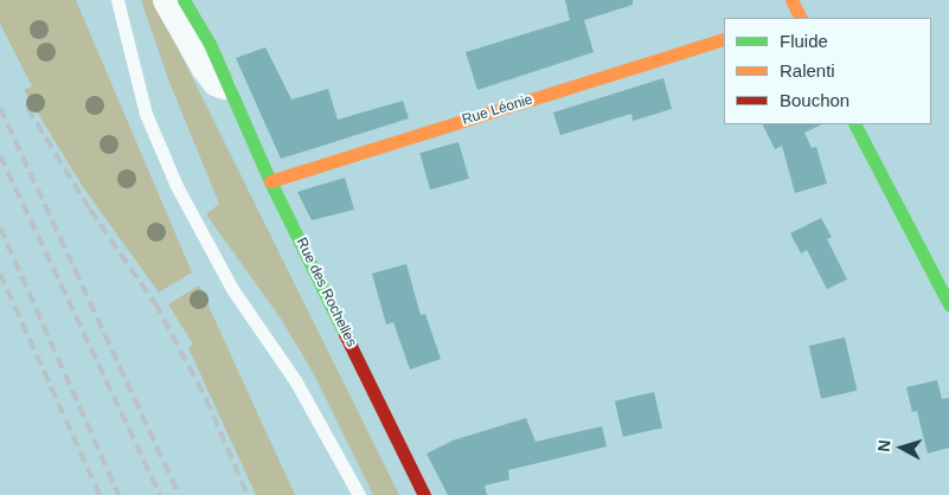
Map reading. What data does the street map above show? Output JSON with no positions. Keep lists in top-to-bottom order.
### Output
{
  "streets": {
    "street": ["Rue Léonie", "Rue des Rochelles"]
  },
  "crossings": [
    ["Rue Léonie", "Rue des Rochelles"]
  ],
  "legend": ["Fluide", "Ralenti", "Bouchon"],
  "north": "left"
}
